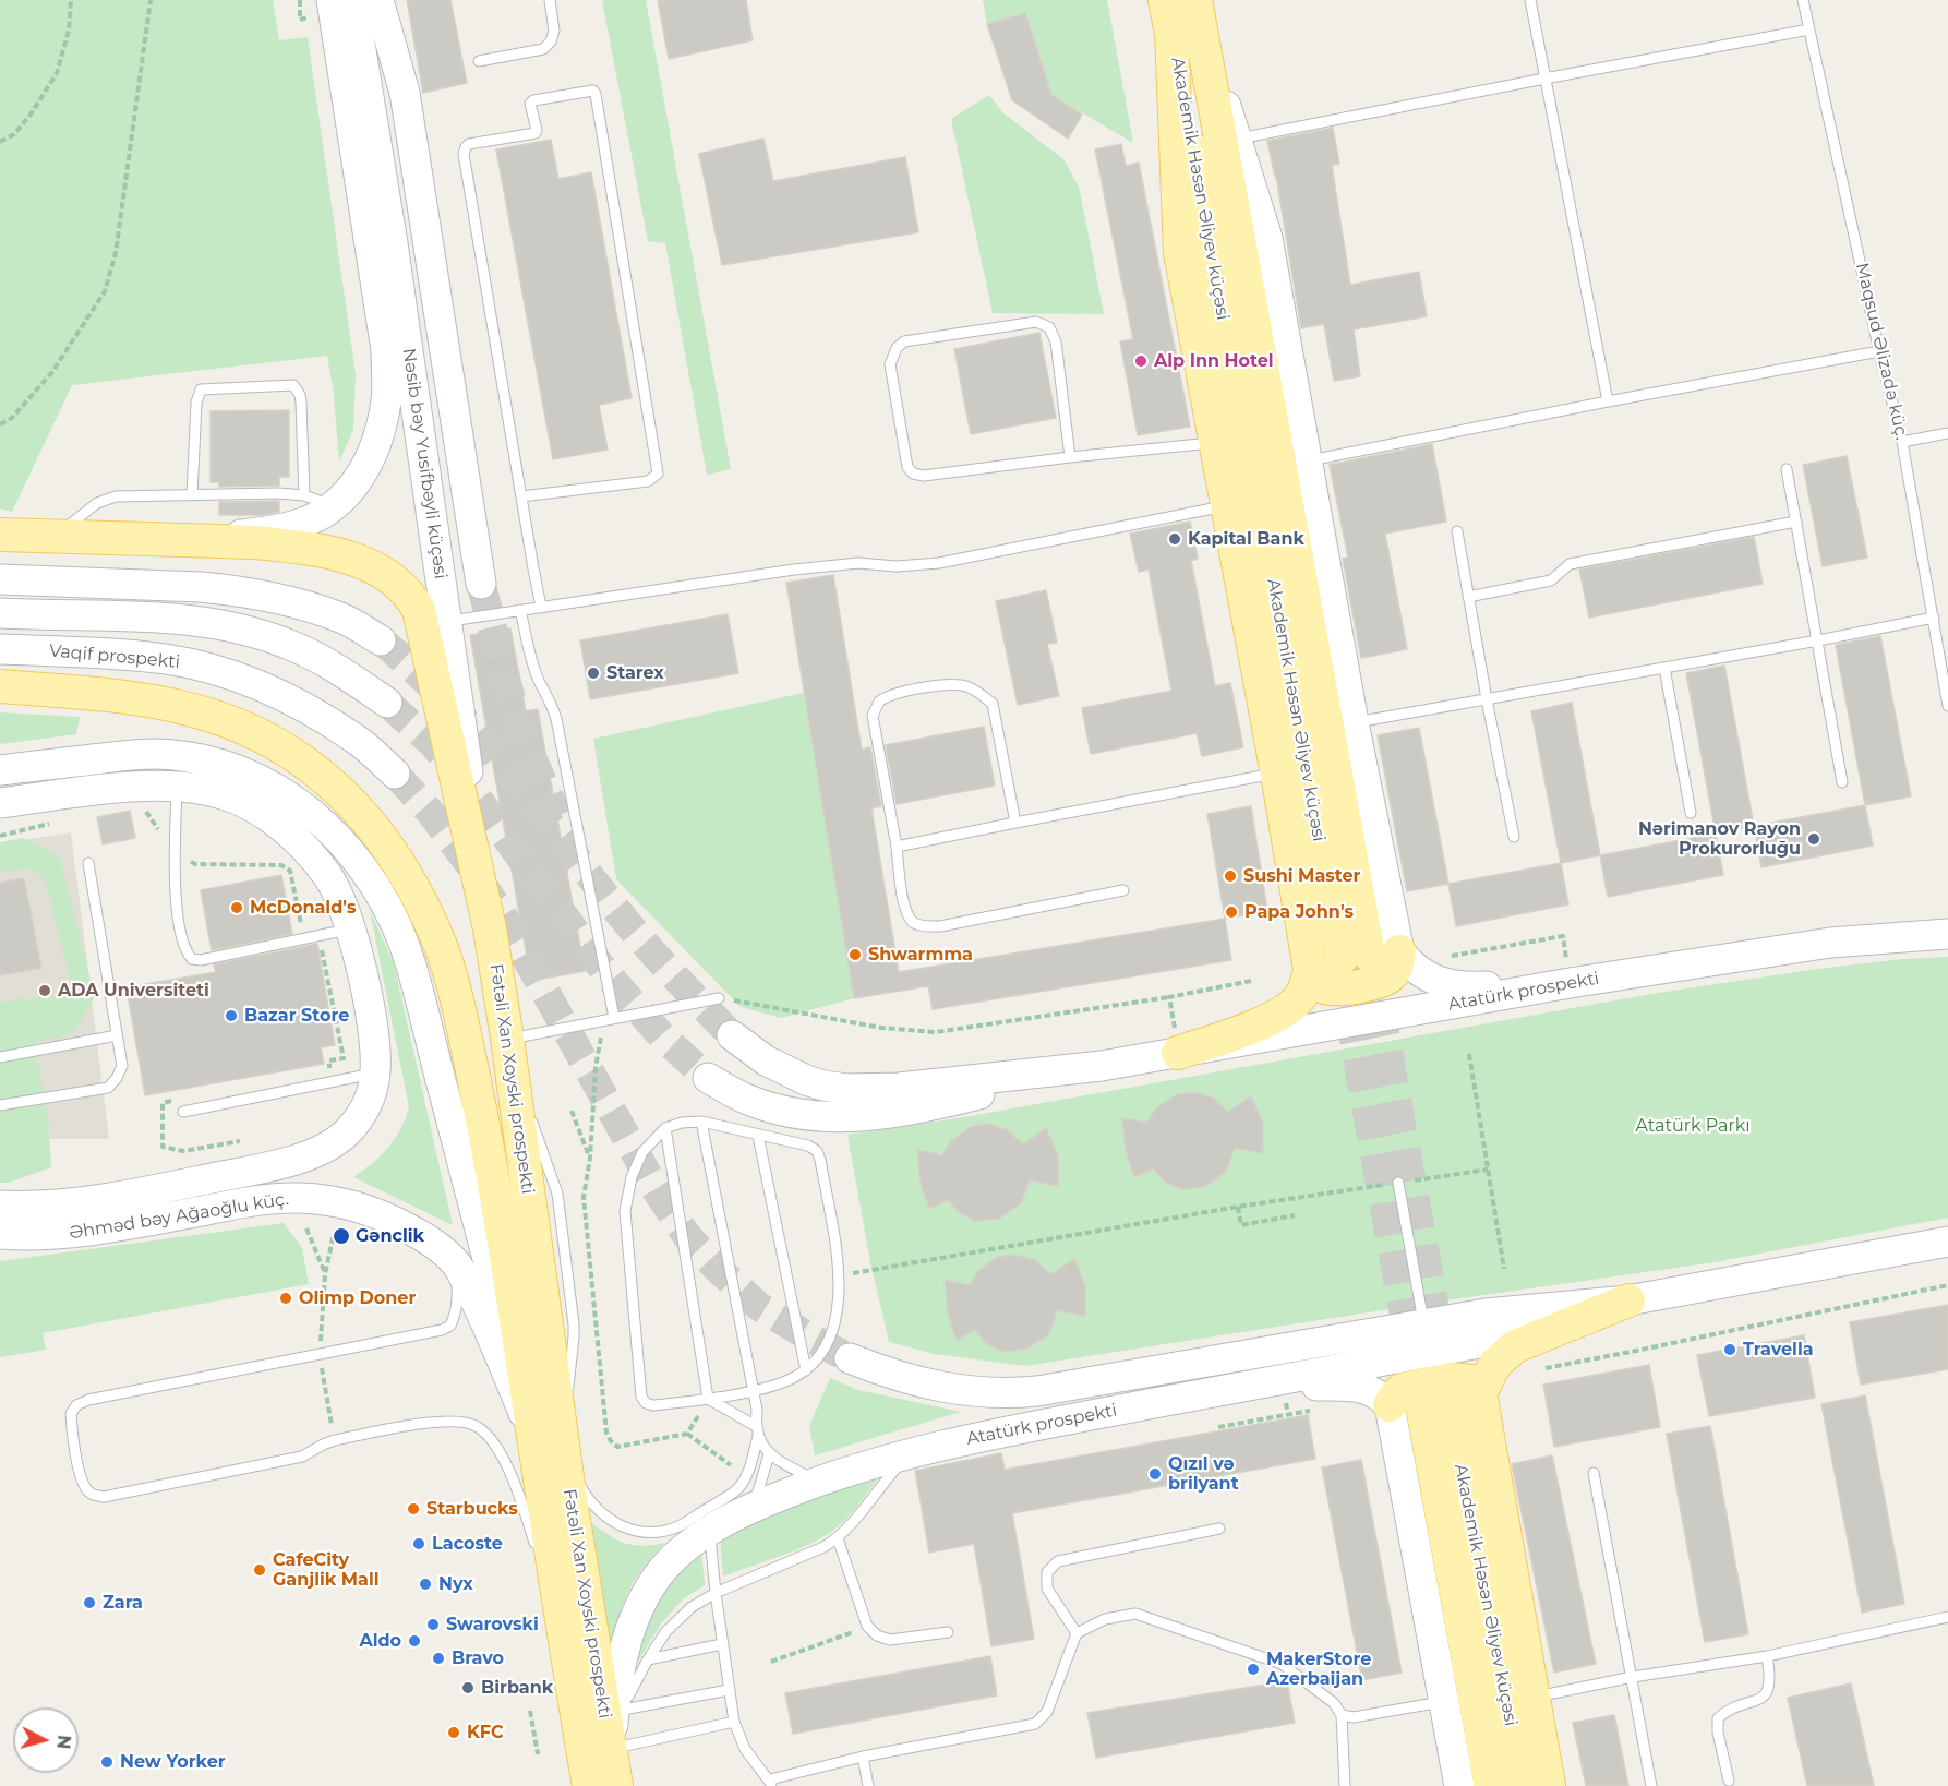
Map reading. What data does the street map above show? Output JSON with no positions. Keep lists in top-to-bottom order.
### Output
{
  "streets": {
    "main road": [
      "Akademik Həsən Əliyev küçəsi",
      "Nəsib bəy Yusifbəyli küçəsi",
      "Vaqif prospekti",
      "Atatürk prospekti",
      "Fətəli Xan Xoyski prospekti",
      "Əhməd bəy Ağaoğlu küç."
    ],
    "lane": ["Maqsud Əlizadə küç."]
  },
  "crossings": [
    ["Nəsib bəy Yusifbəyli küçəsi", "Fətəli Xan Xoyski prospekti"],
    ["Atatürk prospekti", "Fətəli Xan Xoyski prospekti"]
  ],
  "parks": ["Atatürk Parkı"],
  "places": [
    "Alp Inn Hotel",
    "Kapital Bank",
    "Starex",
    "Nərimanov Rayon Prokurorluğu",
    "Sushi Master",
    "McDonald's",
    "Papa John's",
    "Shwarmma",
    "ADA Universiteti",
    "Bazar Store",
    "Gənclik",
    "Olimp Doner",
    "Travella",
    "Qızıl və brilyant",
    "Starbucks",
    "Lacoste",
    "CafeCity Ganjlik Mall",
    "Nyx",
    "Zara",
    "Swarovski",
    "Aldo",
    "Bravo",
    "MakerStore Azerbaijan",
    "Birbank",
    "KFC",
    "New Yorker"
  ],
  "north": "right"
}
